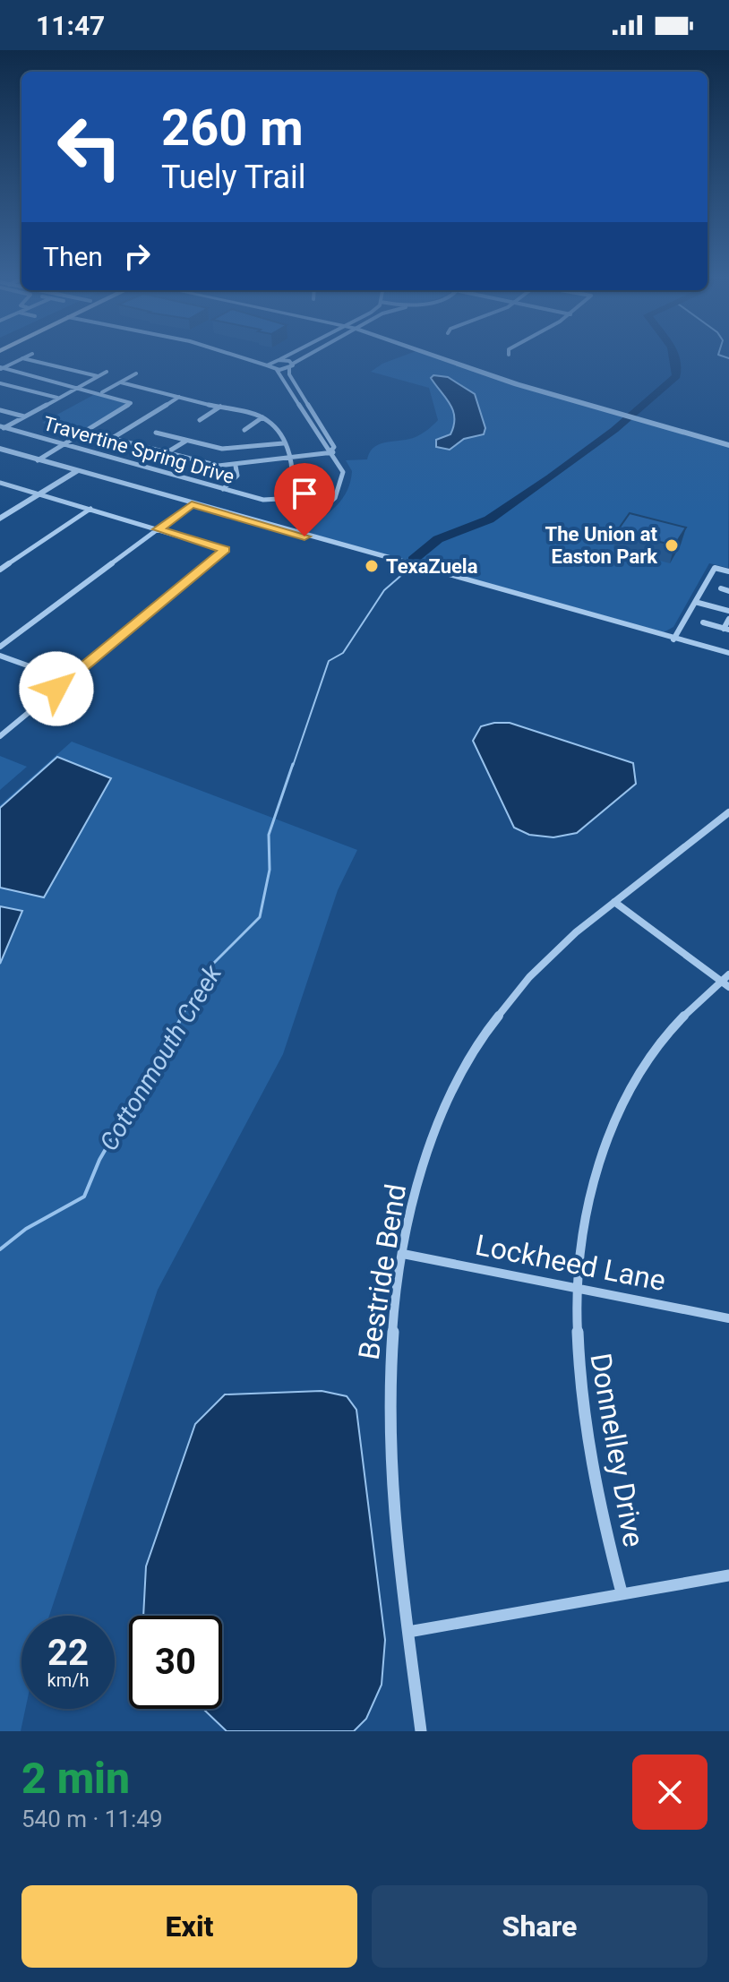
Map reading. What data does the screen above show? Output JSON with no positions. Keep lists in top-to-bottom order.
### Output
{
  "streets": {
    "street": [
      "Travertine Spring Drive",
      "Lockheed Lane",
      "Bestride Bend",
      "Donnelley Drive"
    ]
  },
  "crossings": [
    ["Lockheed Lane", "Bestride Bend"],
    ["Lockheed Lane", "Donnelley Drive"]
  ],
  "water": ["Cottonmouth Creek"],
  "places": ["The Union at Easton Park", "TexaZuela"],
  "page": {
    "status": "11:47",
    "turn": ["260 m", "Tuely Trail"],
    "then": "Then",
    "speed": "22 km/h",
    "limit": "30",
    "heading": ["2 min", "540 m · 11:49"],
    "buttons": ["Exit", "Share"]
  }
}
